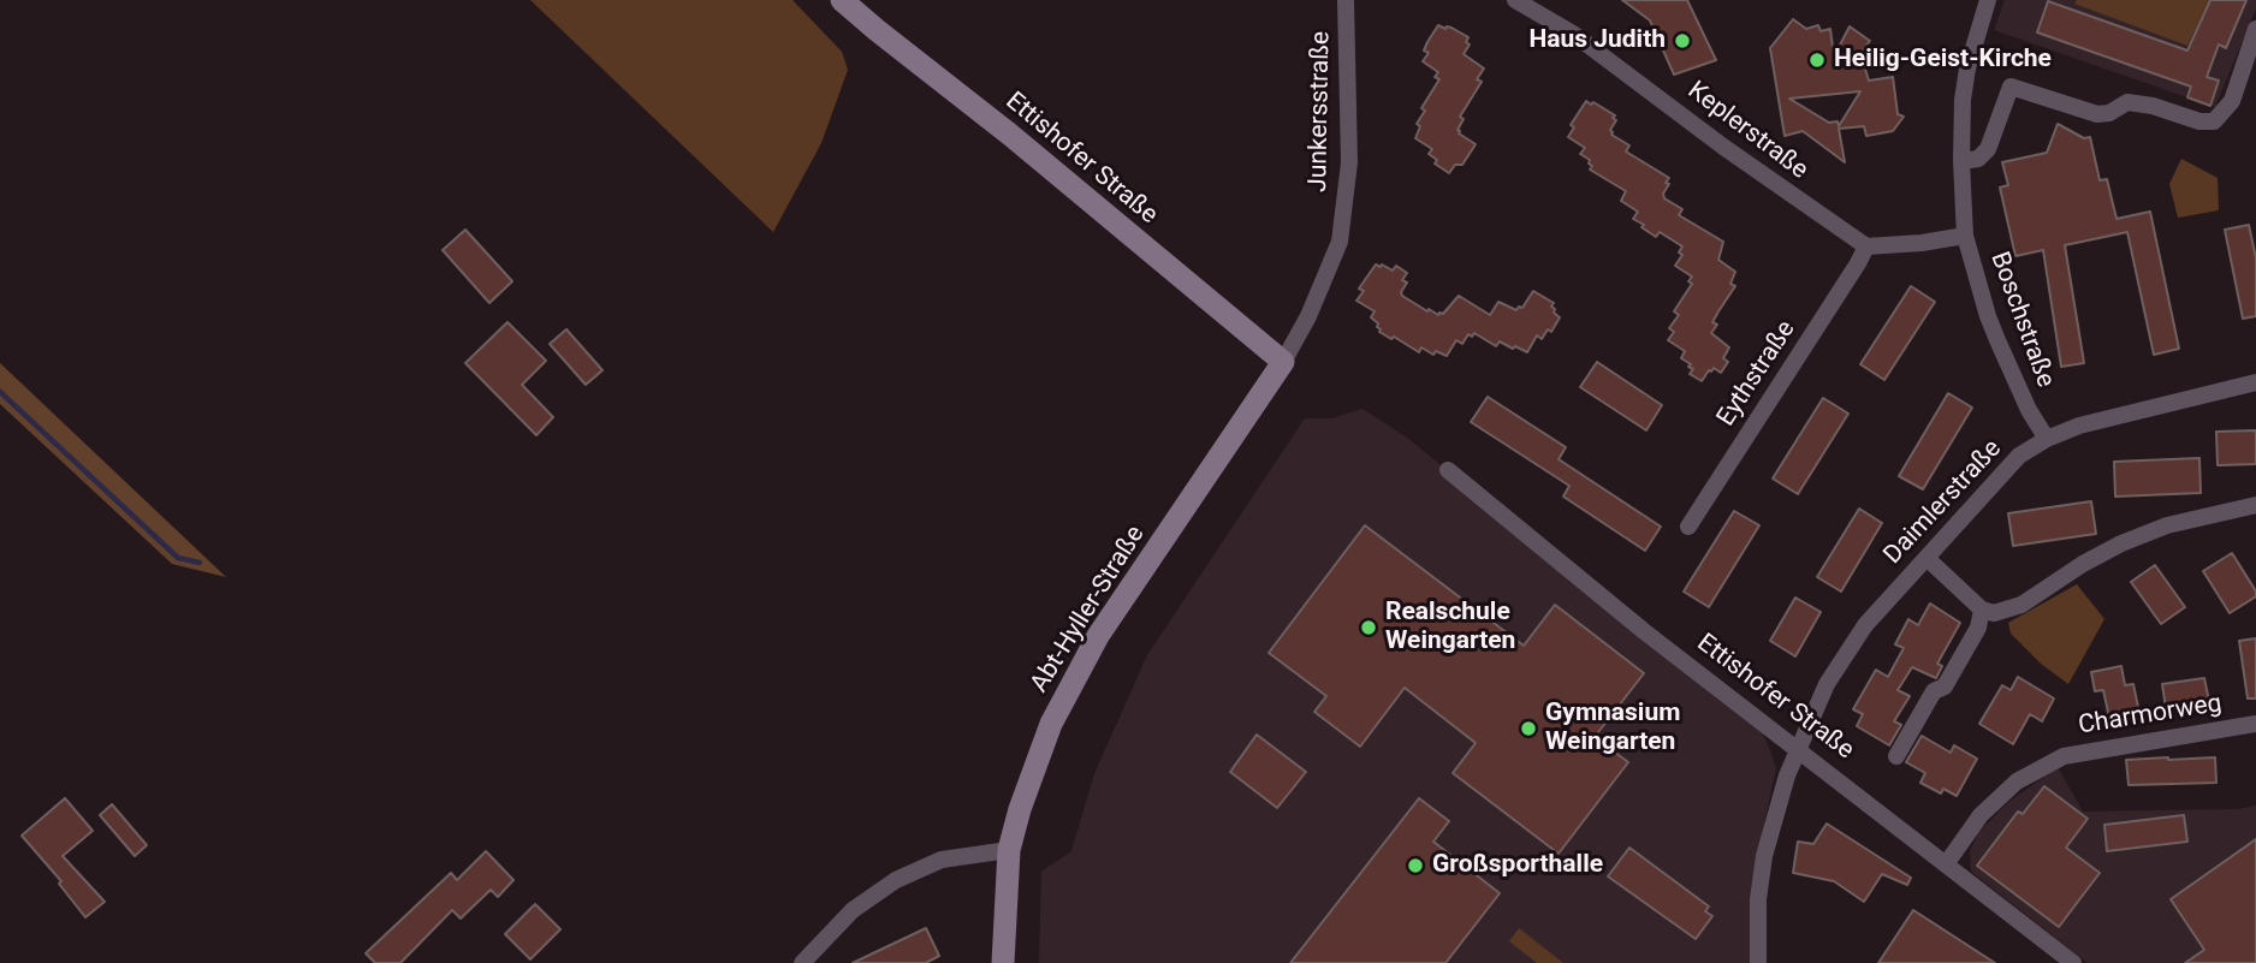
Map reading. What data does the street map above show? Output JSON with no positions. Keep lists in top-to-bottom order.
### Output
{
  "streets": {
    "street": [
      "Junkersstraße",
      "Keplerstraße",
      "Ettishofer Straße",
      "Boschstraße",
      "Eythstraße",
      "Daimlerstraße",
      "Abt-Hyller-Straße",
      "Charmorweg"
    ]
  },
  "crossings": [
    ["Junkersstraße", "Ettishofer Straße"],
    ["Junkersstraße", "Abt-Hyller-Straße"],
    ["Keplerstraße", "Eythstraße"],
    ["Ettishofer Straße", "Daimlerstraße"],
    ["Ettishofer Straße", "Abt-Hyller-Straße"],
    ["Ettishofer Straße", "Charmorweg"],
    ["Boschstraße", "Daimlerstraße"]
  ],
  "places": [
    "Haus Judith",
    "Heilig-Geist-Kirche",
    "Realschule Weingarten",
    "Gymnasium Weingarten",
    "Großsporthalle"
  ]
}
